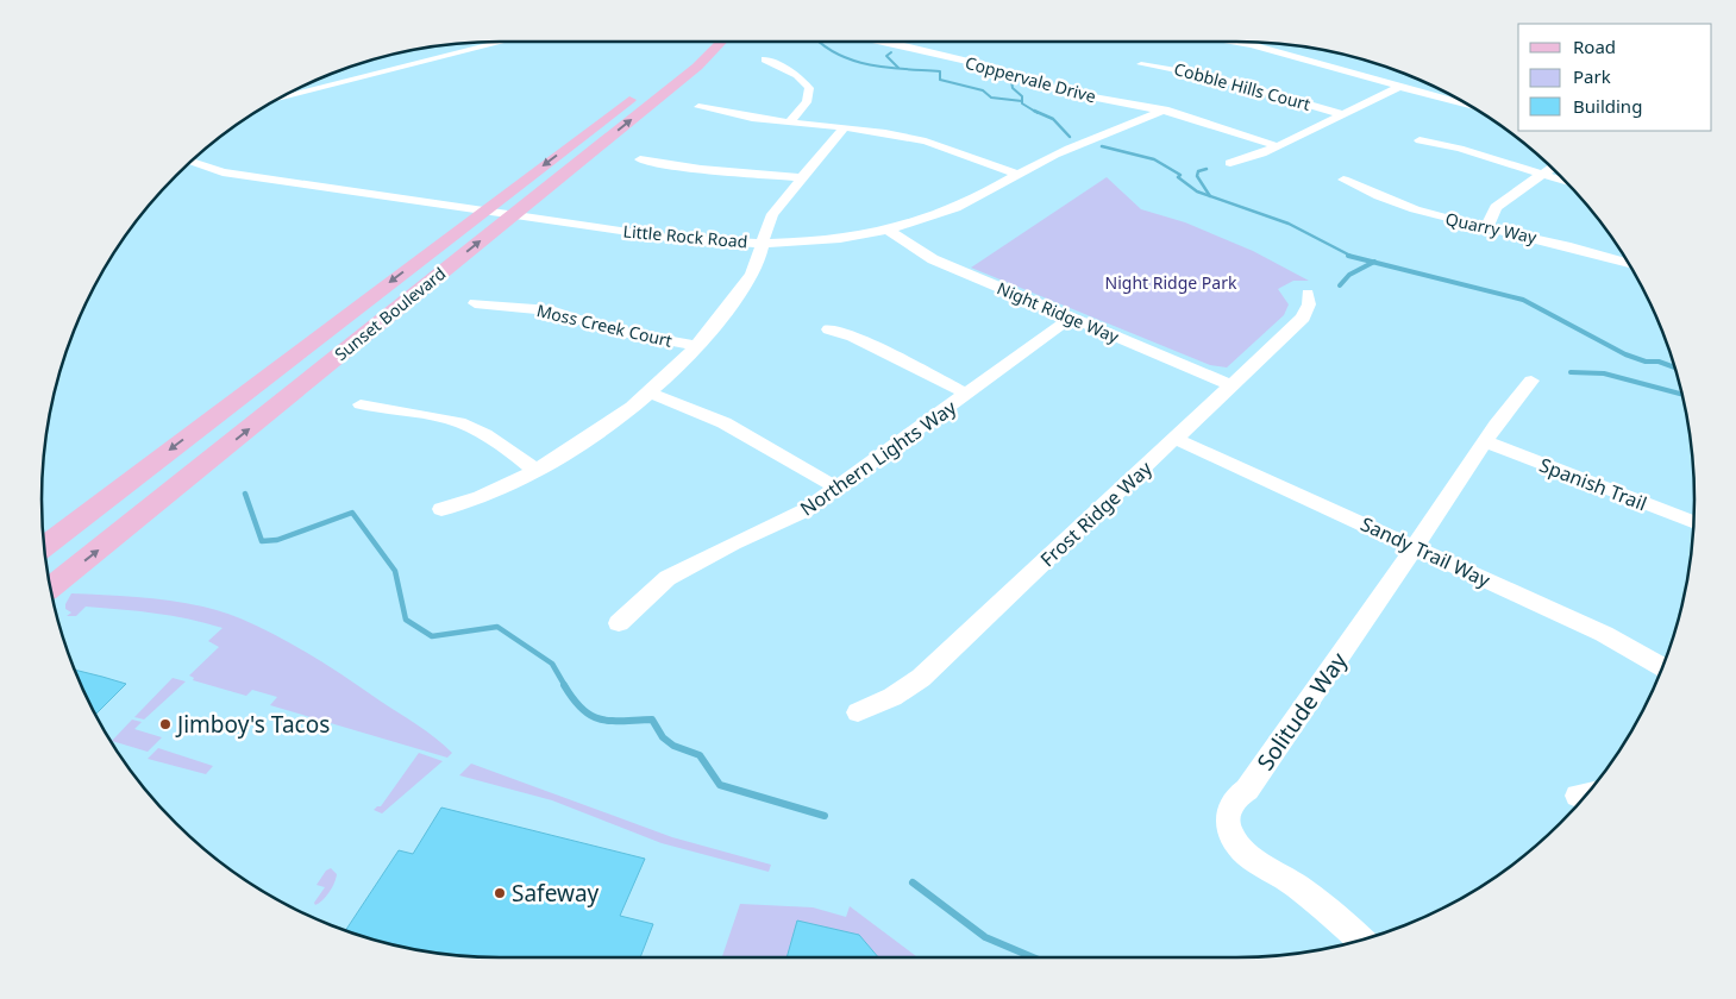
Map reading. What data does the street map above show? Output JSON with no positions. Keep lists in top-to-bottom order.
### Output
{
  "streets": {
    "main road": ["Sunset Boulevard"],
    "street": [
      "Coppervale Drive",
      "Cobble Hills Court",
      "Quarry Way",
      "Little Rock Road",
      "Night Ridge Way",
      "Moss Creek Court",
      "Northern Lights Way",
      "Spanish Trail",
      "Frost Ridge Way",
      "Sandy Trail Way",
      "Solitude Way"
    ]
  },
  "crossings": [
    ["Coppervale Drive", "Little Rock Road"],
    ["Little Rock Road", "Night Ridge Way"],
    ["Little Rock Road", "Sunset Boulevard"],
    ["Night Ridge Way", "Northern Lights Way"],
    ["Night Ridge Way", "Frost Ridge Way"],
    ["Spanish Trail", "Solitude Way"],
    ["Frost Ridge Way", "Sandy Trail Way"],
    ["Sandy Trail Way", "Solitude Way"]
  ],
  "parks": ["Night Ridge Park"],
  "places": ["Jimboy's Tacos", "Safeway"],
  "legend": ["Road", "Park", "Building"]
}
